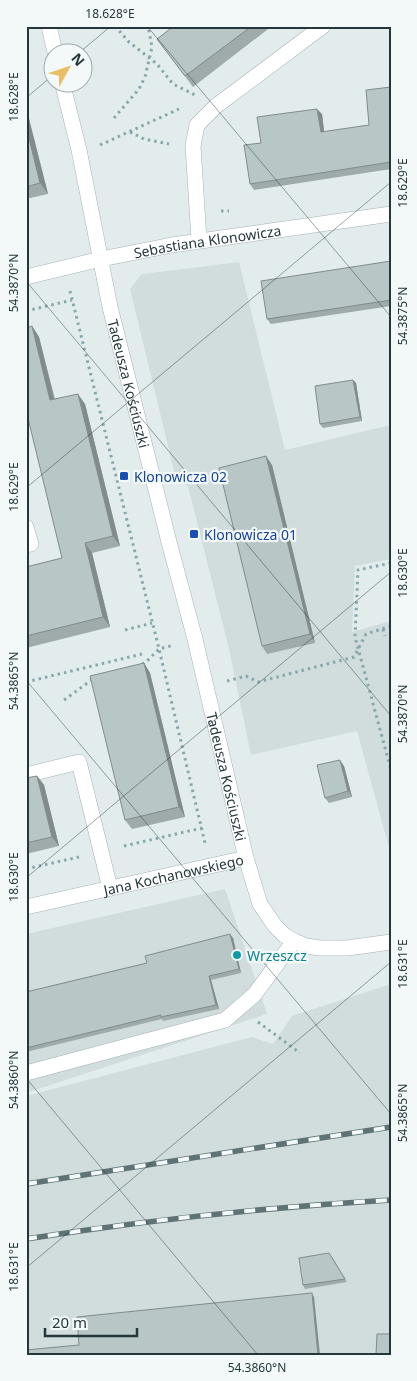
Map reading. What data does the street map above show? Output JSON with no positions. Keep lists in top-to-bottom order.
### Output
{
  "streets": {
    "street": ["Sebastiana Klonowicza", "Tadeusza Kościuszki", "Jana Kochanowskiego"]
  },
  "crossings": [
    ["Sebastiana Klonowicza", "Tadeusza Kościuszki"],
    ["Tadeusza Kościuszki", "Jana Kochanowskiego"]
  ],
  "places": {
    "transit": ["Klonowicza 02", "Klonowicza 01"],
    "other": ["Wrzeszcz"]
  },
  "scale_bar": "20 m",
  "north": "top right",
  "coordinates": [
    "18.628°E",
    "18.629°E",
    "54.3870°N",
    "54.3875°N",
    "18.630°E",
    "54.3865°N",
    "18.631°E",
    "54.3860°N"
  ]
}
